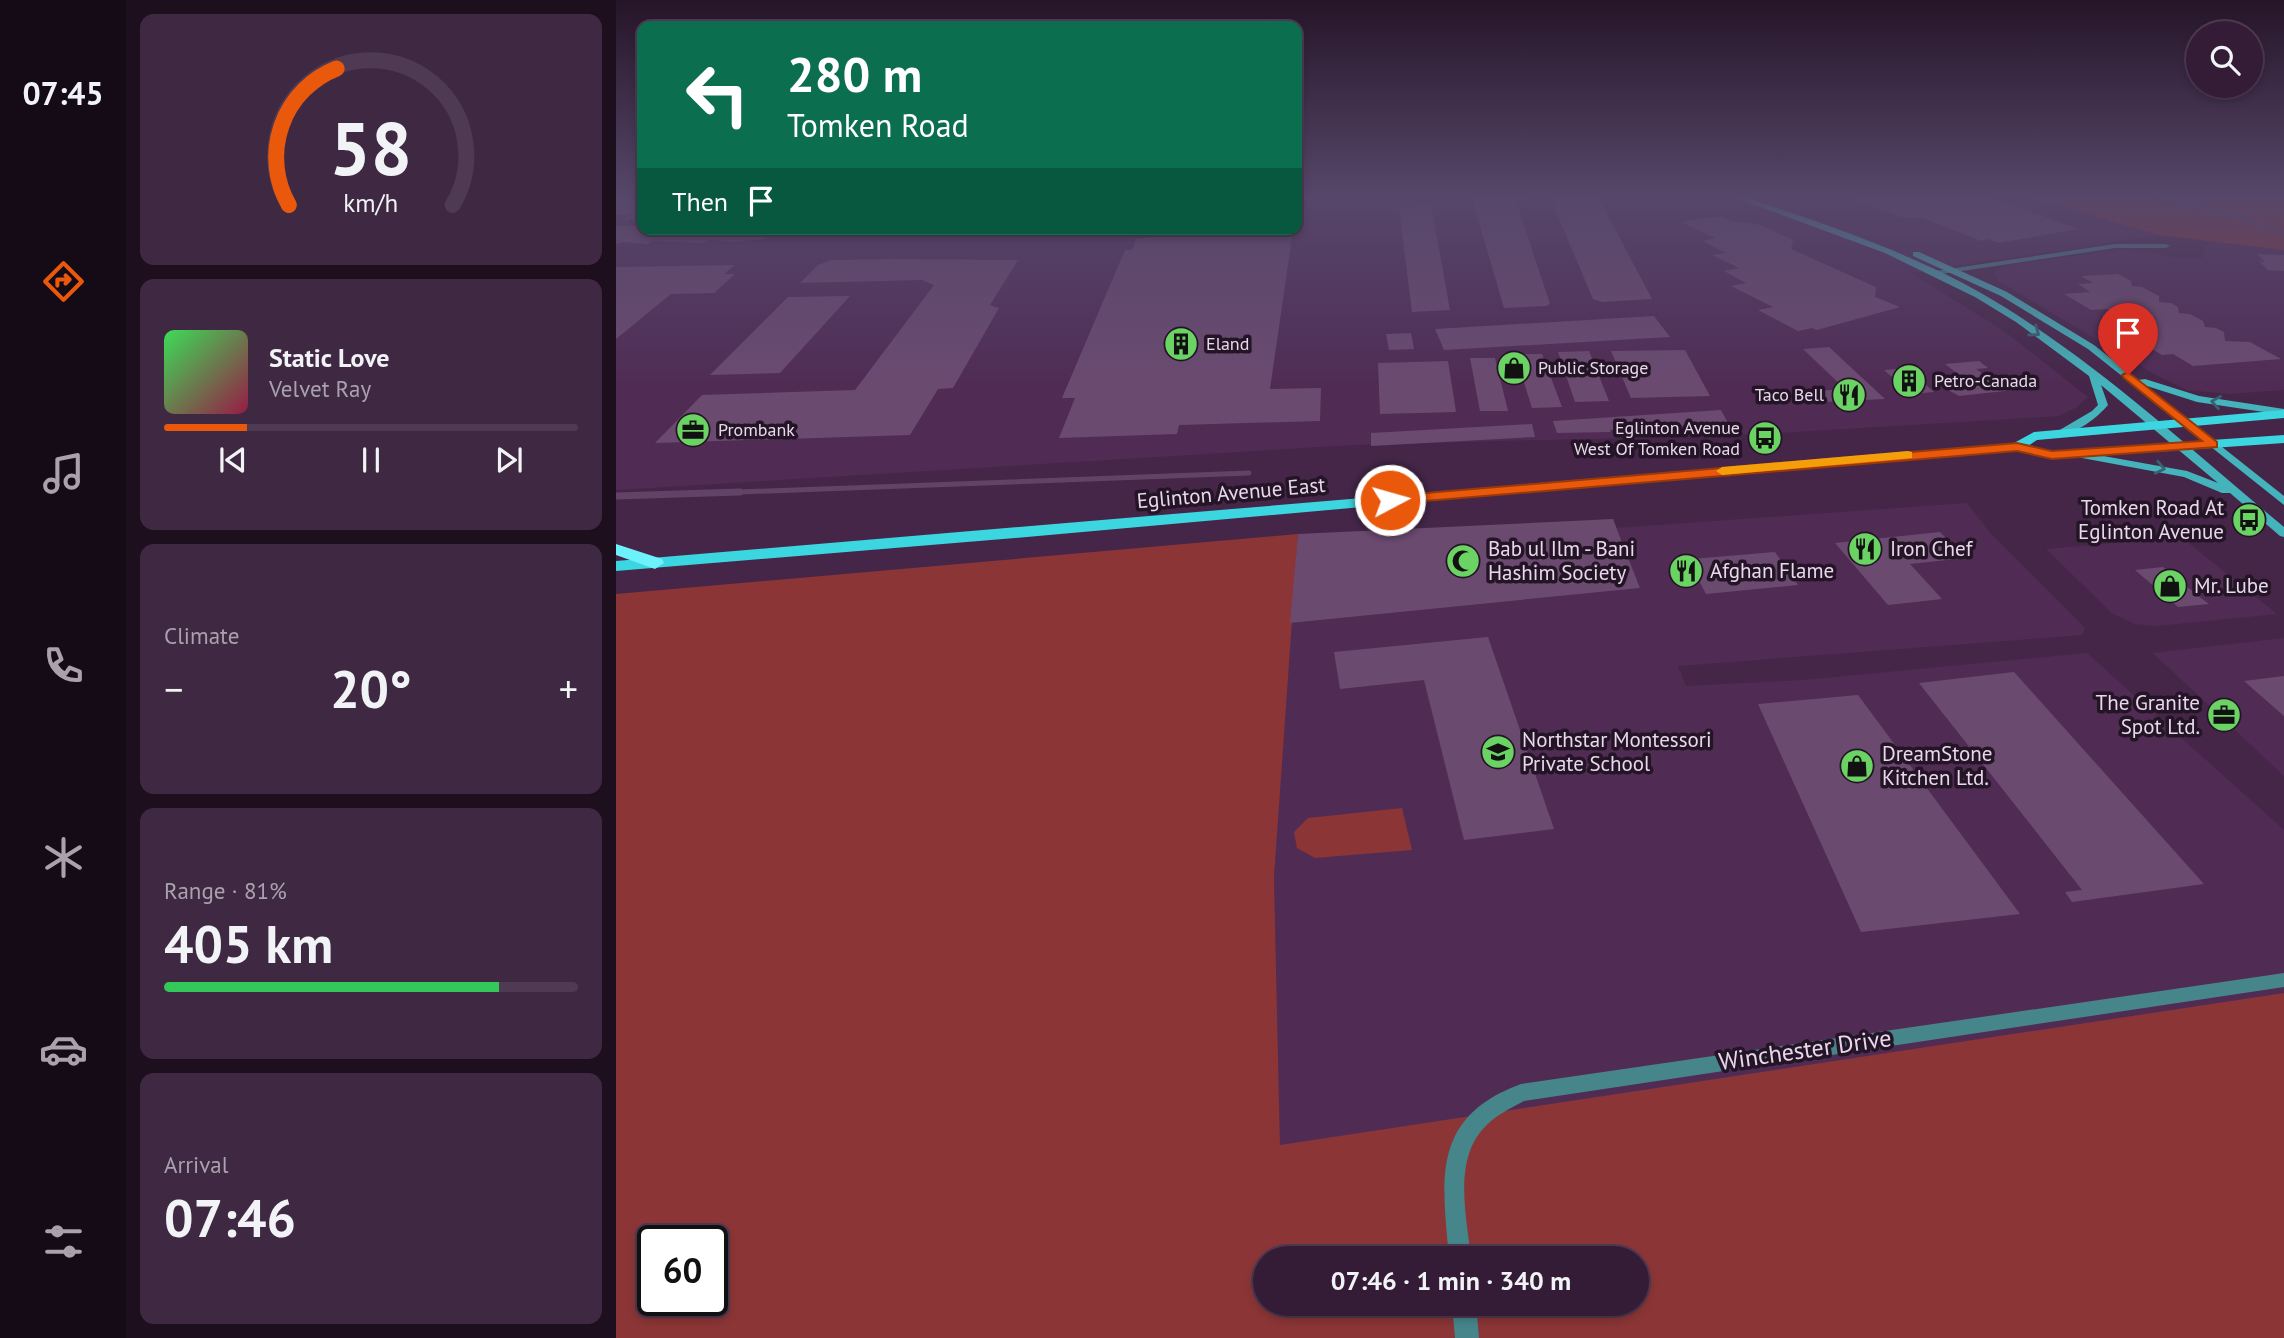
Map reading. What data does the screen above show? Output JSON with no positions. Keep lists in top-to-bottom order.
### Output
{
  "streets": {
    "main road": ["Eglinton Avenue East"],
    "street": ["Winchester Drive"]
  },
  "places": {
    "building": ["Eland", "Petro-Canada"],
    "shop": ["Public Storage", "Mr. Lube", "DreamStone Kitchen Ltd."],
    "restaurant": ["Taco Bell", "Iron Chef", "Afghan Flame"],
    "office": ["Prombank", "The Granite Spot Ltd."],
    "bus stop": ["Eglinton Avenue West Of Tomken Road", "Tomken Road At Eglinton Avenue"],
    "mosque": ["Bab ul Ilm - Bani Hashim Society"],
    "school or university": ["Northstar Montessori Private School"]
  },
  "page": {
    "tabs": "07:45",
    "turn": ["280 m", "Tomken Road"],
    "then": "Then",
    "song": ["Static Love", "Velvet Ray"],
    "tile": [
      "Climate",
      ["Range · 81%", "405 km"],
      ["Arrival", "07:46"]
    ],
    "heat": ["−", "20°", "+"],
    "limit": "60",
    "trip": "07:46 · 1 min · 340 m",
    "gauge": ["58", "km/h"]
  }
}
